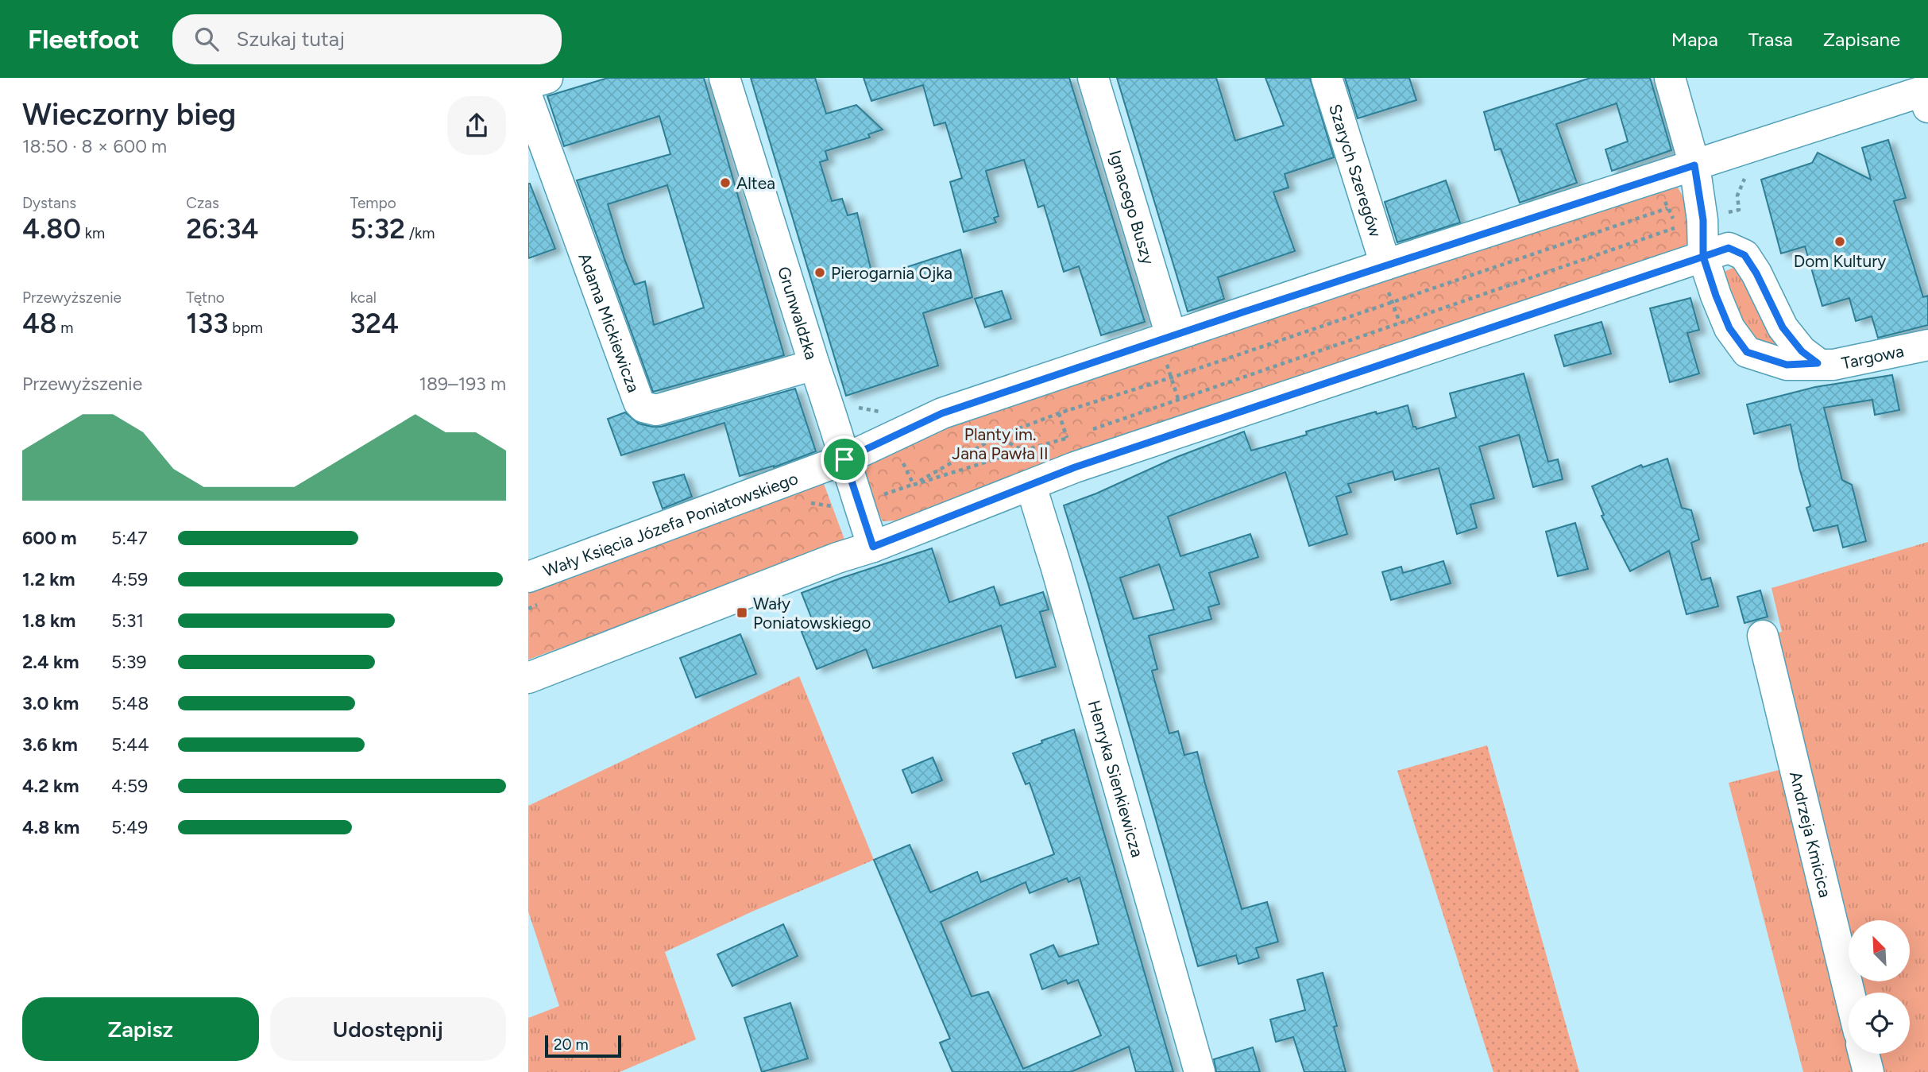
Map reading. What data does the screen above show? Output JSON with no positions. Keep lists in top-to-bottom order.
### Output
{
  "streets": {
    "street": [
      "Szarych Szeregów",
      "Ignacego Buszy",
      "Grunwaldzka",
      "Adama Mickiewicza",
      "Targowa",
      "Wały Księcia Józefa Poniatowskiego",
      "Henryka Sienkiewicza",
      "Andrzeja Kmicica"
    ]
  },
  "crossings": [
    ["Szarych Szeregów", "Wały Księcia Józefa Poniatowskiego"],
    ["Ignacego Buszy", "Wały Księcia Józefa Poniatowskiego"],
    ["Grunwaldzka", "Adama Mickiewicza"],
    ["Grunwaldzka", "Wały Księcia Józefa Poniatowskiego"]
  ],
  "parks": ["Planty im. Jana Pawła II"],
  "places": {
    "other": ["Altea", "Dom Kultury", "Pierogarnia Ojka"],
    "transit": ["Wały Poniatowskiego"]
  },
  "scale_bar": "20 m",
  "north": "top left",
  "page": {
    "header": "Fleetfoot",
    "search": "Szukaj tutaj",
    "nav": ["Mapa", "Trasa", "Zapisane"],
    "heading": ["Wieczorny bieg", "18:50 · 8 × 600 m"],
    "stats": [
      ["Dystans", "4.80 km"],
      ["Czas", "26:34"],
      ["Tempo", "5:32 /km"],
      ["Przewyższenie", "48 m"],
      ["Tętno", "133 bpm"],
      ["kcal", "324"]
    ],
    "chart": ["Przewyższenie", "189–193 m"],
    "list": [
      {
        "name": "600 m",
        "note": "5:47"
      },
      {
        "name": "1.2 km",
        "note": "4:59"
      },
      {
        "name": "1.8 km",
        "note": "5:31"
      },
      {
        "name": "2.4 km",
        "note": "5:39"
      },
      {
        "name": "3.0 km",
        "note": "5:48"
      },
      {
        "name": "3.6 km",
        "note": "5:44"
      },
      {
        "name": "4.2 km",
        "note": "4:59"
      },
      {
        "name": "4.8 km",
        "note": "5:49"
      }
    ],
    "buttons": ["Zapisz", "Udostępnij"],
    "scale": "20 m"
  }
}
